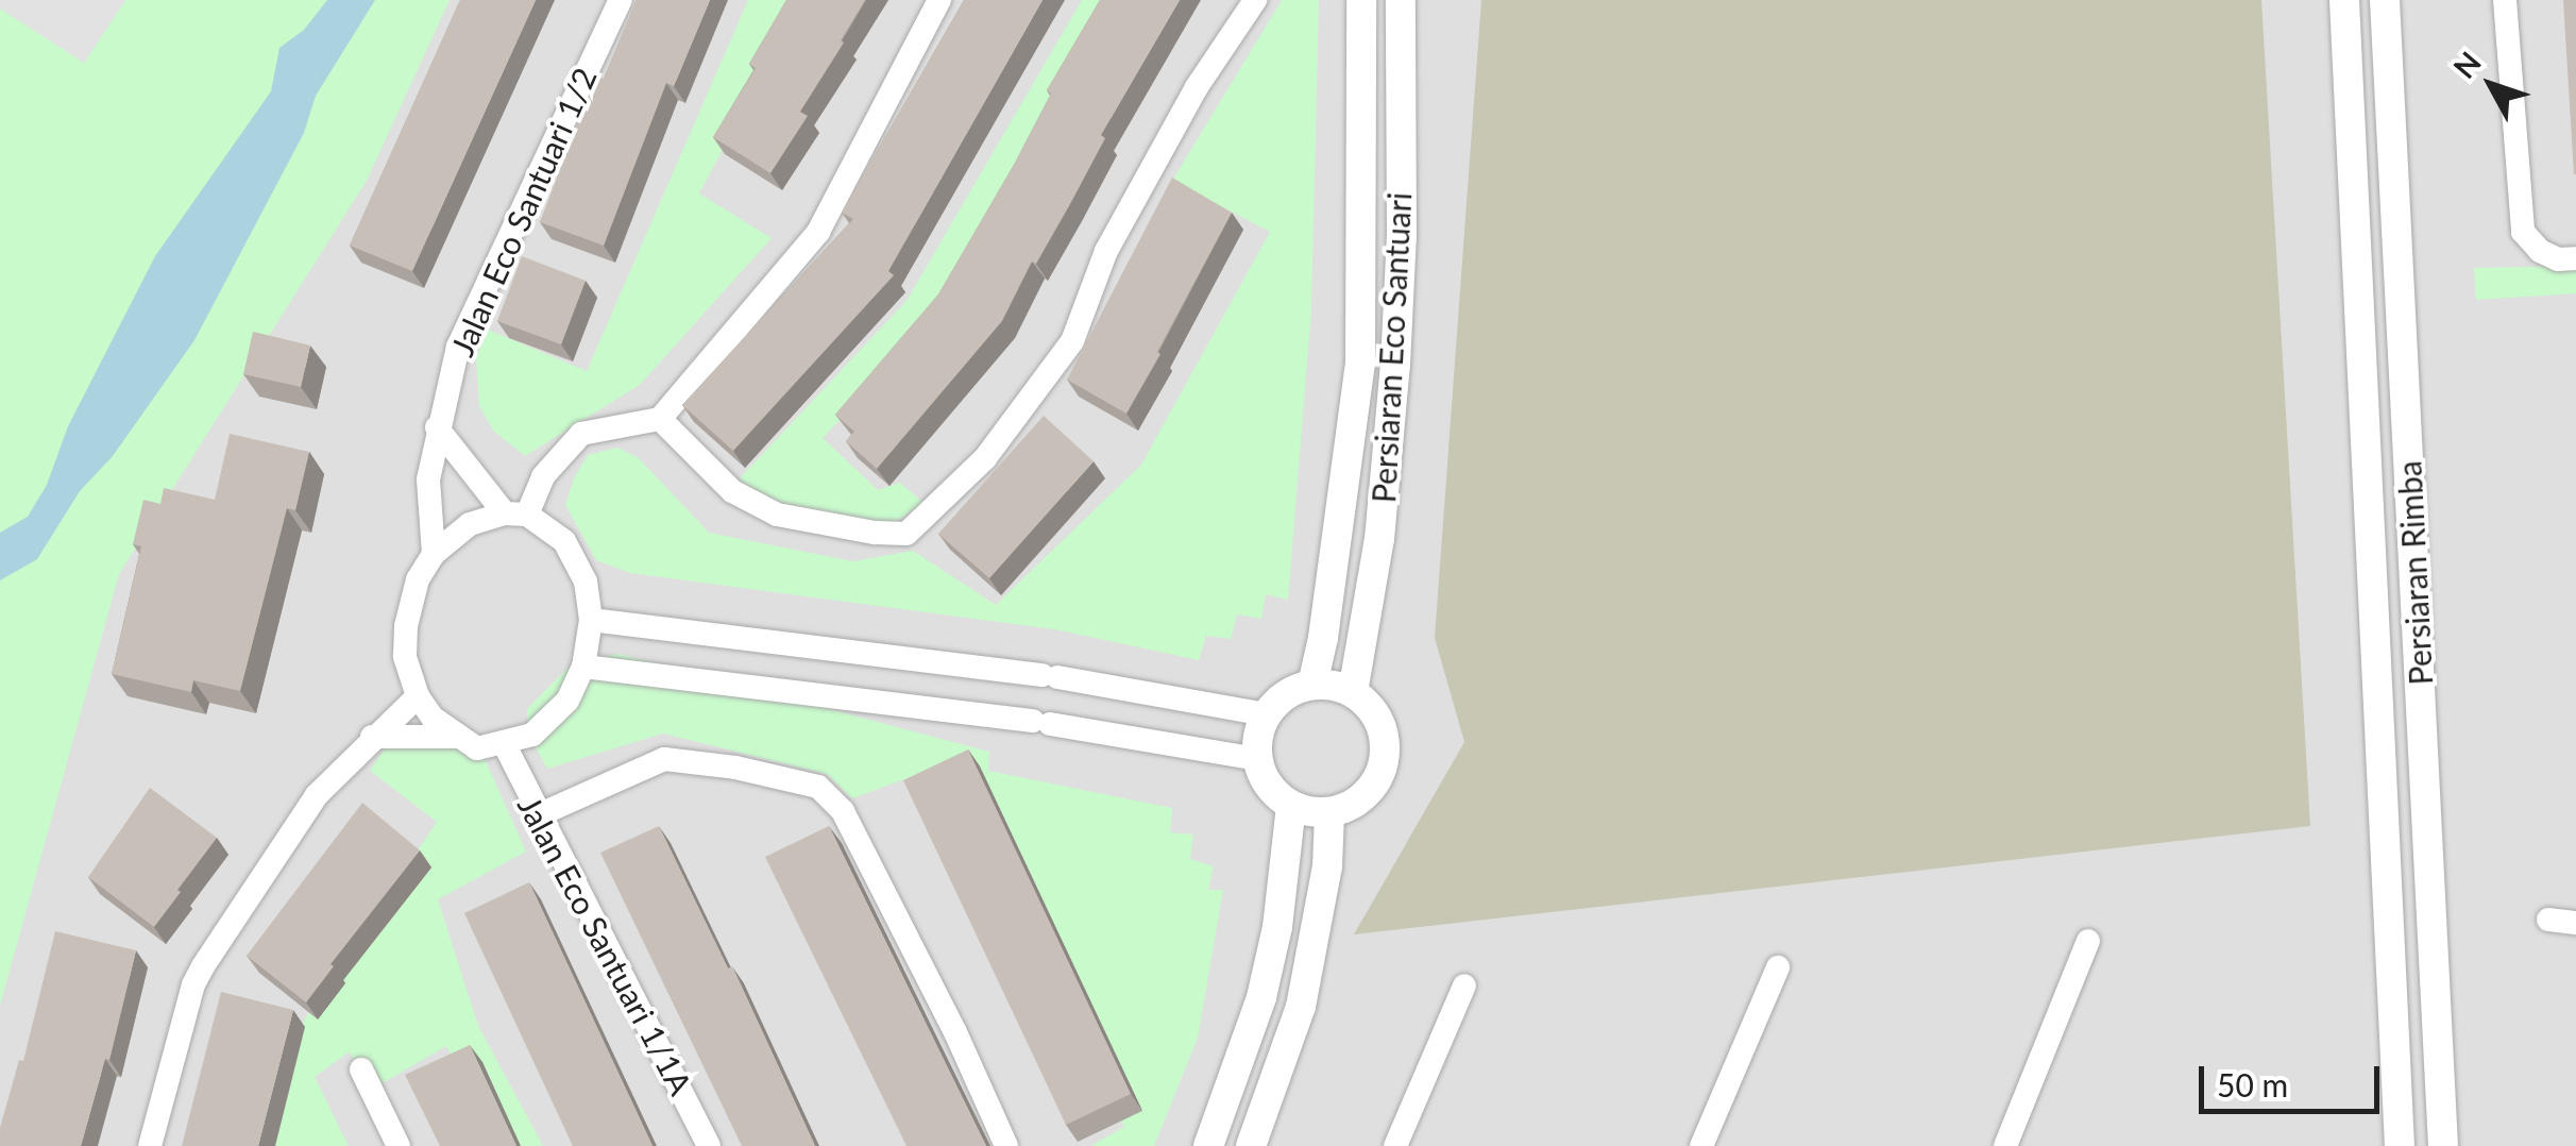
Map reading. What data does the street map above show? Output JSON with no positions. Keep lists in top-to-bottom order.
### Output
{
  "streets": {
    "street": [
      "Jalan Eco Santuari 1/2",
      "Persiaran Eco Santuari",
      "Persiaran Rimba",
      "Jalan Eco Santuari 1/1A"
    ]
  },
  "crossings": [
    ["Jalan Eco Santuari 1/2", "Jalan Eco Santuari 1/1A"]
  ],
  "scale_bar": "50 m",
  "north": "top left"
}
